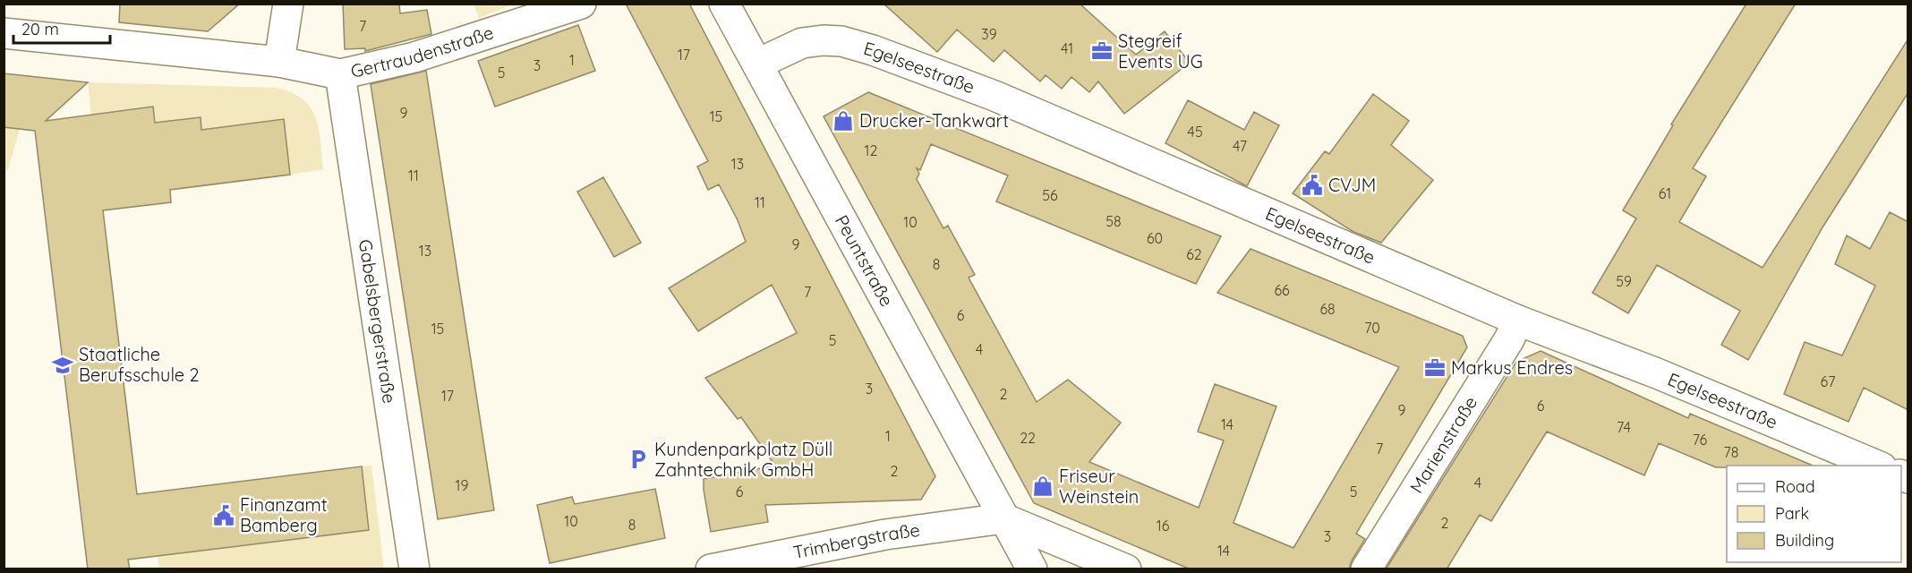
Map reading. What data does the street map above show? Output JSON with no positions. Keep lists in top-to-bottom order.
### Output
{
  "streets": {
    "street": [
      "Gertraudenstraße",
      "Egelseestraße",
      "Peuntstraße",
      "Gabelsbergerstraße",
      "Marienstraße",
      "Trimbergstraße"
    ]
  },
  "crossings": [
    ["Gertraudenstraße", "Gabelsbergerstraße"],
    ["Egelseestraße", "Peuntstraße"],
    ["Egelseestraße", "Marienstraße"],
    ["Peuntstraße", "Trimbergstraße"]
  ],
  "places": {
    "office": ["Stegreif Events UG", "Markus Endres"],
    "shop": ["Drucker-Tankwart", "Friseur Weinstein"],
    "public building": ["CVJM", "Finanzamt Bamberg"],
    "school or university": ["Staatliche Berufsschule 2"],
    "parking": ["Kundenparkplatz Düll Zahntechnik GmbH"]
  },
  "house_numbers": [
    "7",
    "39",
    "41",
    "17",
    "1",
    "3",
    "5",
    "9",
    "15",
    "45",
    "47",
    "12",
    "13",
    "11",
    "61",
    "56",
    "11",
    "58",
    "10",
    "60",
    "9",
    "13",
    "62",
    "8",
    "59",
    "66",
    "7",
    "68",
    "6",
    "70",
    "15",
    "5",
    "4",
    "67",
    "3",
    "2",
    "17",
    "6",
    "9",
    "14",
    "74",
    "1",
    "22",
    "76",
    "7",
    "78",
    "2",
    "4",
    "19",
    "6",
    "5",
    "10",
    "2",
    "8",
    "16",
    "3",
    "14"
  ],
  "legend": ["Road", "Park", "Building"],
  "scale_bar": "20 m"
}
